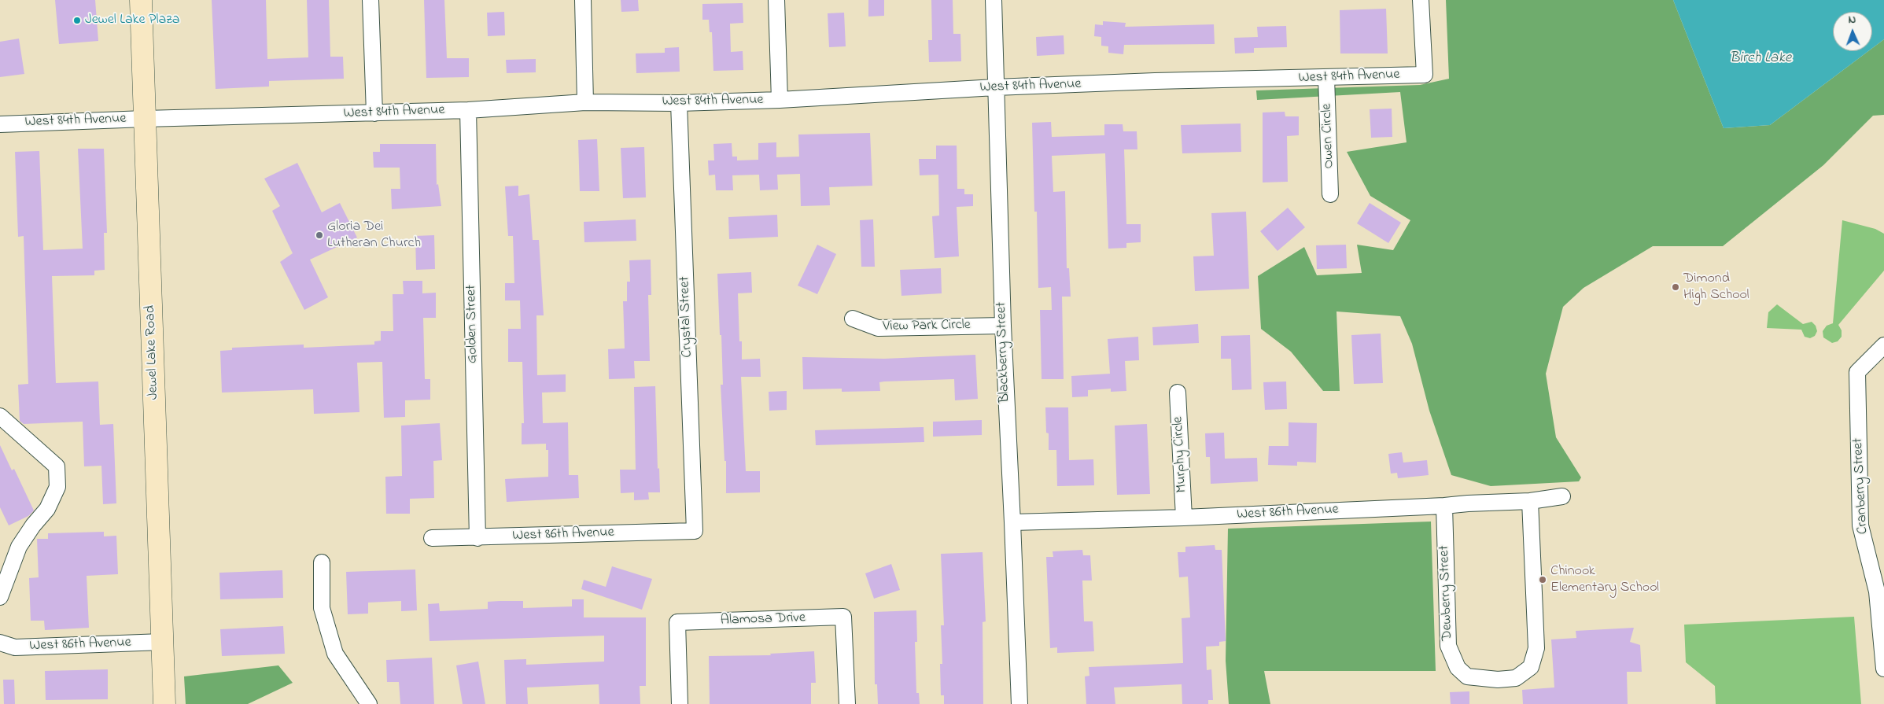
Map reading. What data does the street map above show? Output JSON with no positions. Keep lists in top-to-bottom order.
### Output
{
  "streets": {
    "main road": ["Jewel Lake Road"],
    "street": [
      "West 84th Avenue",
      "Owen Circle",
      "Crystal Street",
      "Golden Street",
      "View Park Circle",
      "Blackberry Street",
      "Murphy Circle",
      "Cranberry Street",
      "West 86th Avenue",
      "Dewberry Street",
      "Alamosa Drive"
    ]
  },
  "crossings": [
    ["West 84th Avenue", "Owen Circle"],
    ["West 84th Avenue", "Crystal Street"],
    ["West 84th Avenue", "Golden Street"],
    ["West 84th Avenue", "Jewel Lake Road"],
    ["West 84th Avenue", "Blackberry Street"],
    ["Crystal Street", "West 86th Avenue"],
    ["Golden Street", "West 86th Avenue"],
    ["View Park Circle", "Blackberry Street"],
    ["Jewel Lake Road", "West 86th Avenue"],
    ["Blackberry Street", "West 86th Avenue"],
    ["Murphy Circle", "West 86th Avenue"],
    ["West 86th Avenue", "Dewberry Street"]
  ],
  "water": ["Birch Lake"],
  "places": [
    "Jewel Lake Plaza",
    "Gloria Dei Lutheran Church",
    "Dimond High School",
    "Chinook Elementary School"
  ],
  "north": "top"
}
